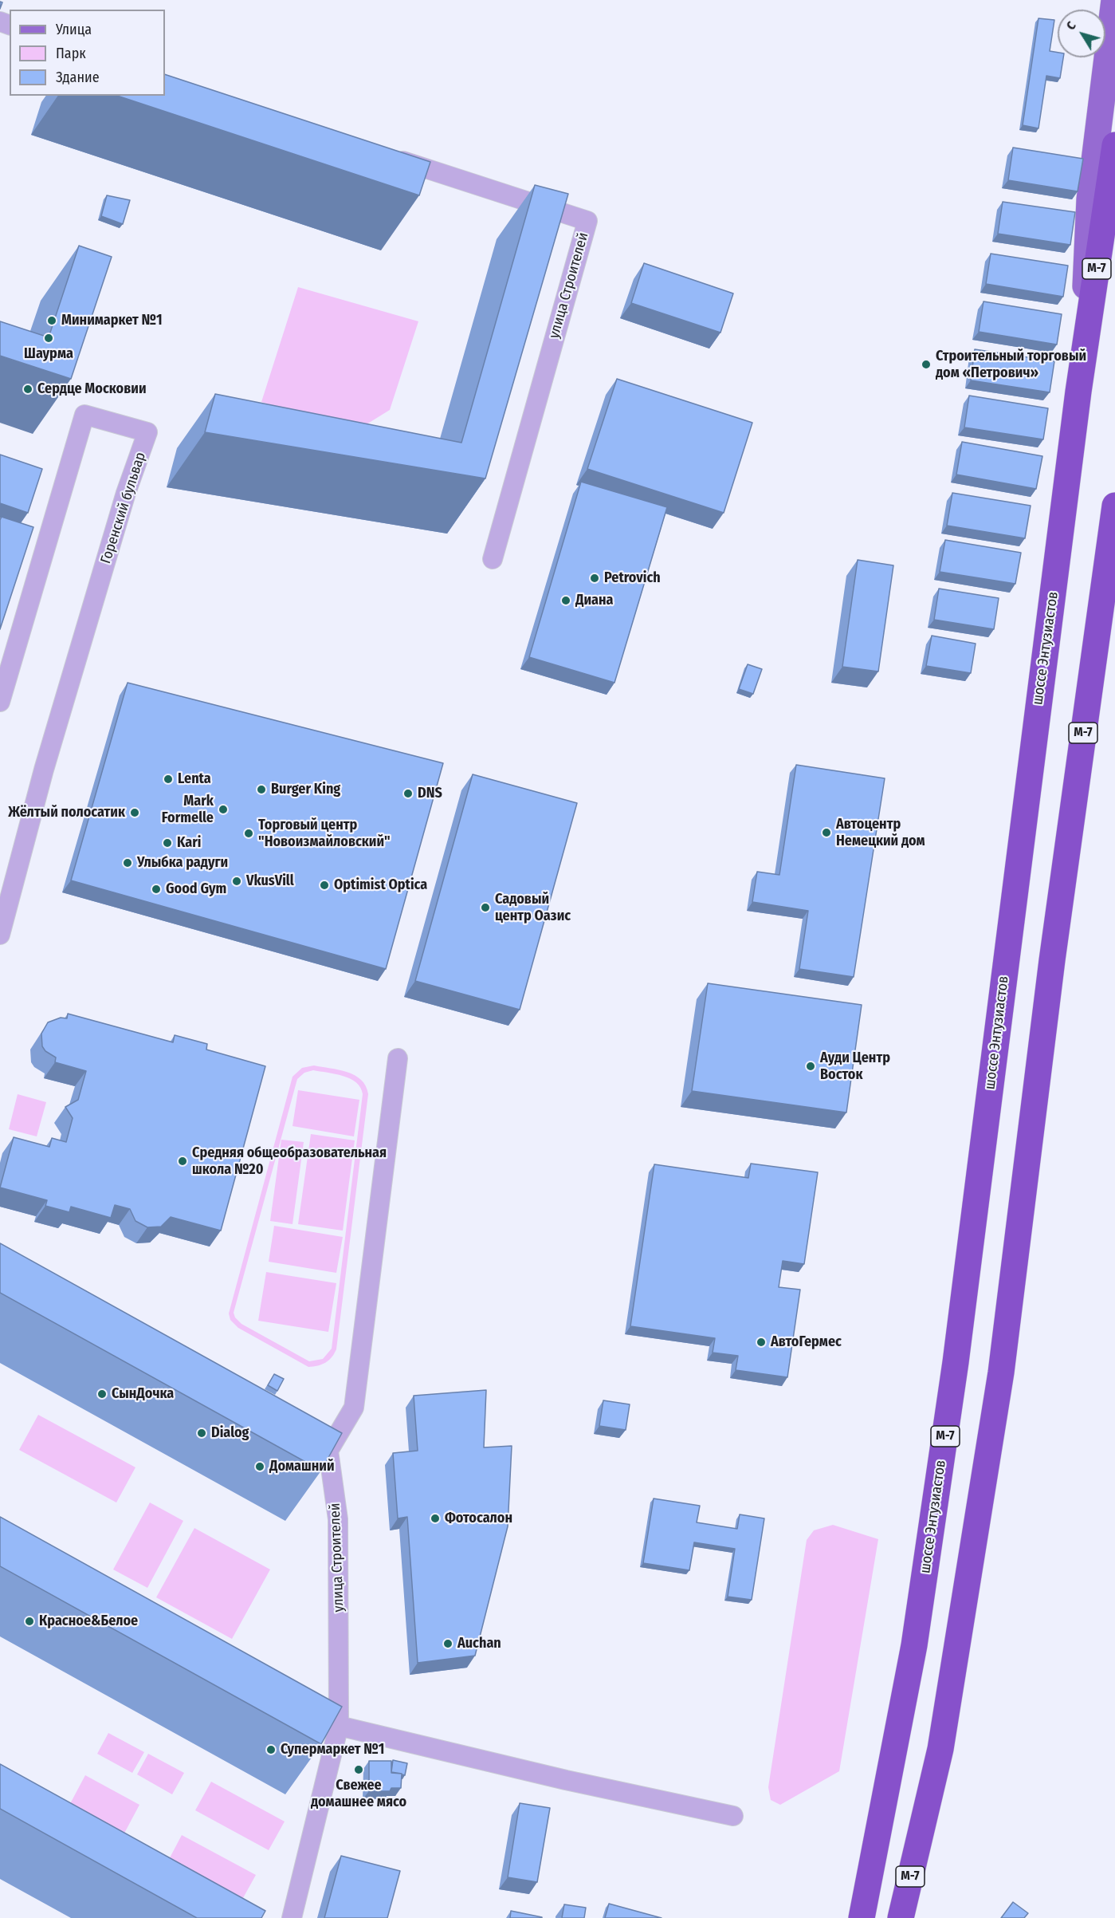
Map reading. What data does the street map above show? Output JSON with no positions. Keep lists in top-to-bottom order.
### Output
{
  "streets": {
    "highway": ["М-7", "шоссе Энтузиастов"],
    "street": ["улица Строителей", "Горенский бульвар"]
  },
  "places": [
    "Минимаркет №1",
    "Шаурма",
    "Строительный торговый дом «Петрович»",
    "Сердце Московии",
    "Petrovich",
    "Диана",
    "Lenta",
    "Burger King",
    "DNS",
    "Mark Formelle",
    "Жёлтый полосатик",
    "Автоцентр Немецкий дом",
    "Торговый центр \"Новоизмайловский\"",
    "Kari",
    "Улыбка радуги",
    "VkusVill",
    "Optimist Optica",
    "Good Gym",
    "Садовый центр Оазис",
    "Ауди Центр Восток",
    "Средняя общеобразовательная школа №20",
    "АвтоГермес",
    "СынДочка",
    "Dialog",
    "Домашний",
    "Фотосалон",
    "Красное&Белое",
    "Auchan",
    "Супермаркет №1",
    "Свежее домашнее мясо"
  ],
  "legend": ["Улица", "Парк", "Здание"],
  "north": "top left"
}
